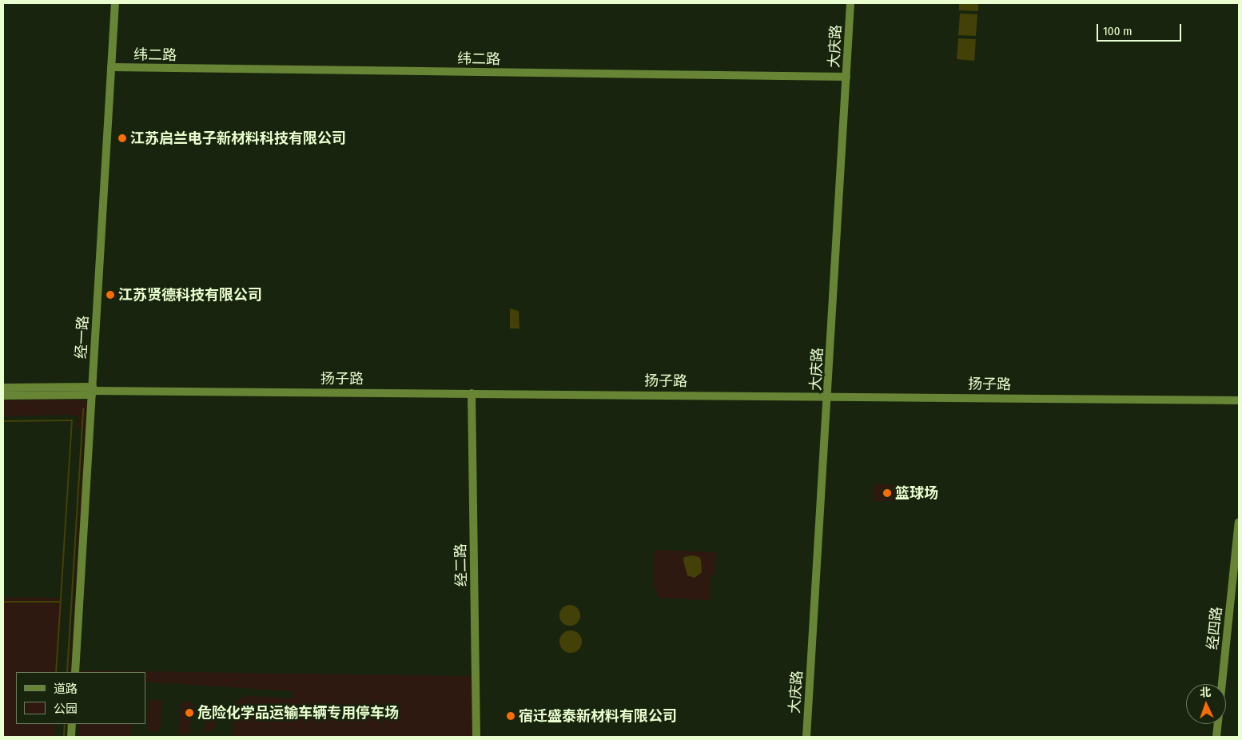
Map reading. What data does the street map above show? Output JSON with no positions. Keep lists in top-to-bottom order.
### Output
{
  "streets": {
    "street": [
      "大庆路",
      "纬二路",
      "经一路",
      "扬子路",
      "经二路",
      "经四路"
    ]
  },
  "crossings": [
    ["大庆路", "纬二路"],
    ["大庆路", "扬子路"],
    ["纬二路", "经一路"],
    ["经一路", "扬子路"],
    ["扬子路", "经二路"]
  ],
  "places": [
    "江苏启兰电子新材料科技有限公司",
    "江苏贤德科技有限公司",
    "篮球场",
    "危险化学品运输车辆专用停车场",
    "宿迁盛泰新材料有限公司"
  ],
  "legend": ["道路", "公园"],
  "scale_bar": "100 m",
  "north": "top"
}
